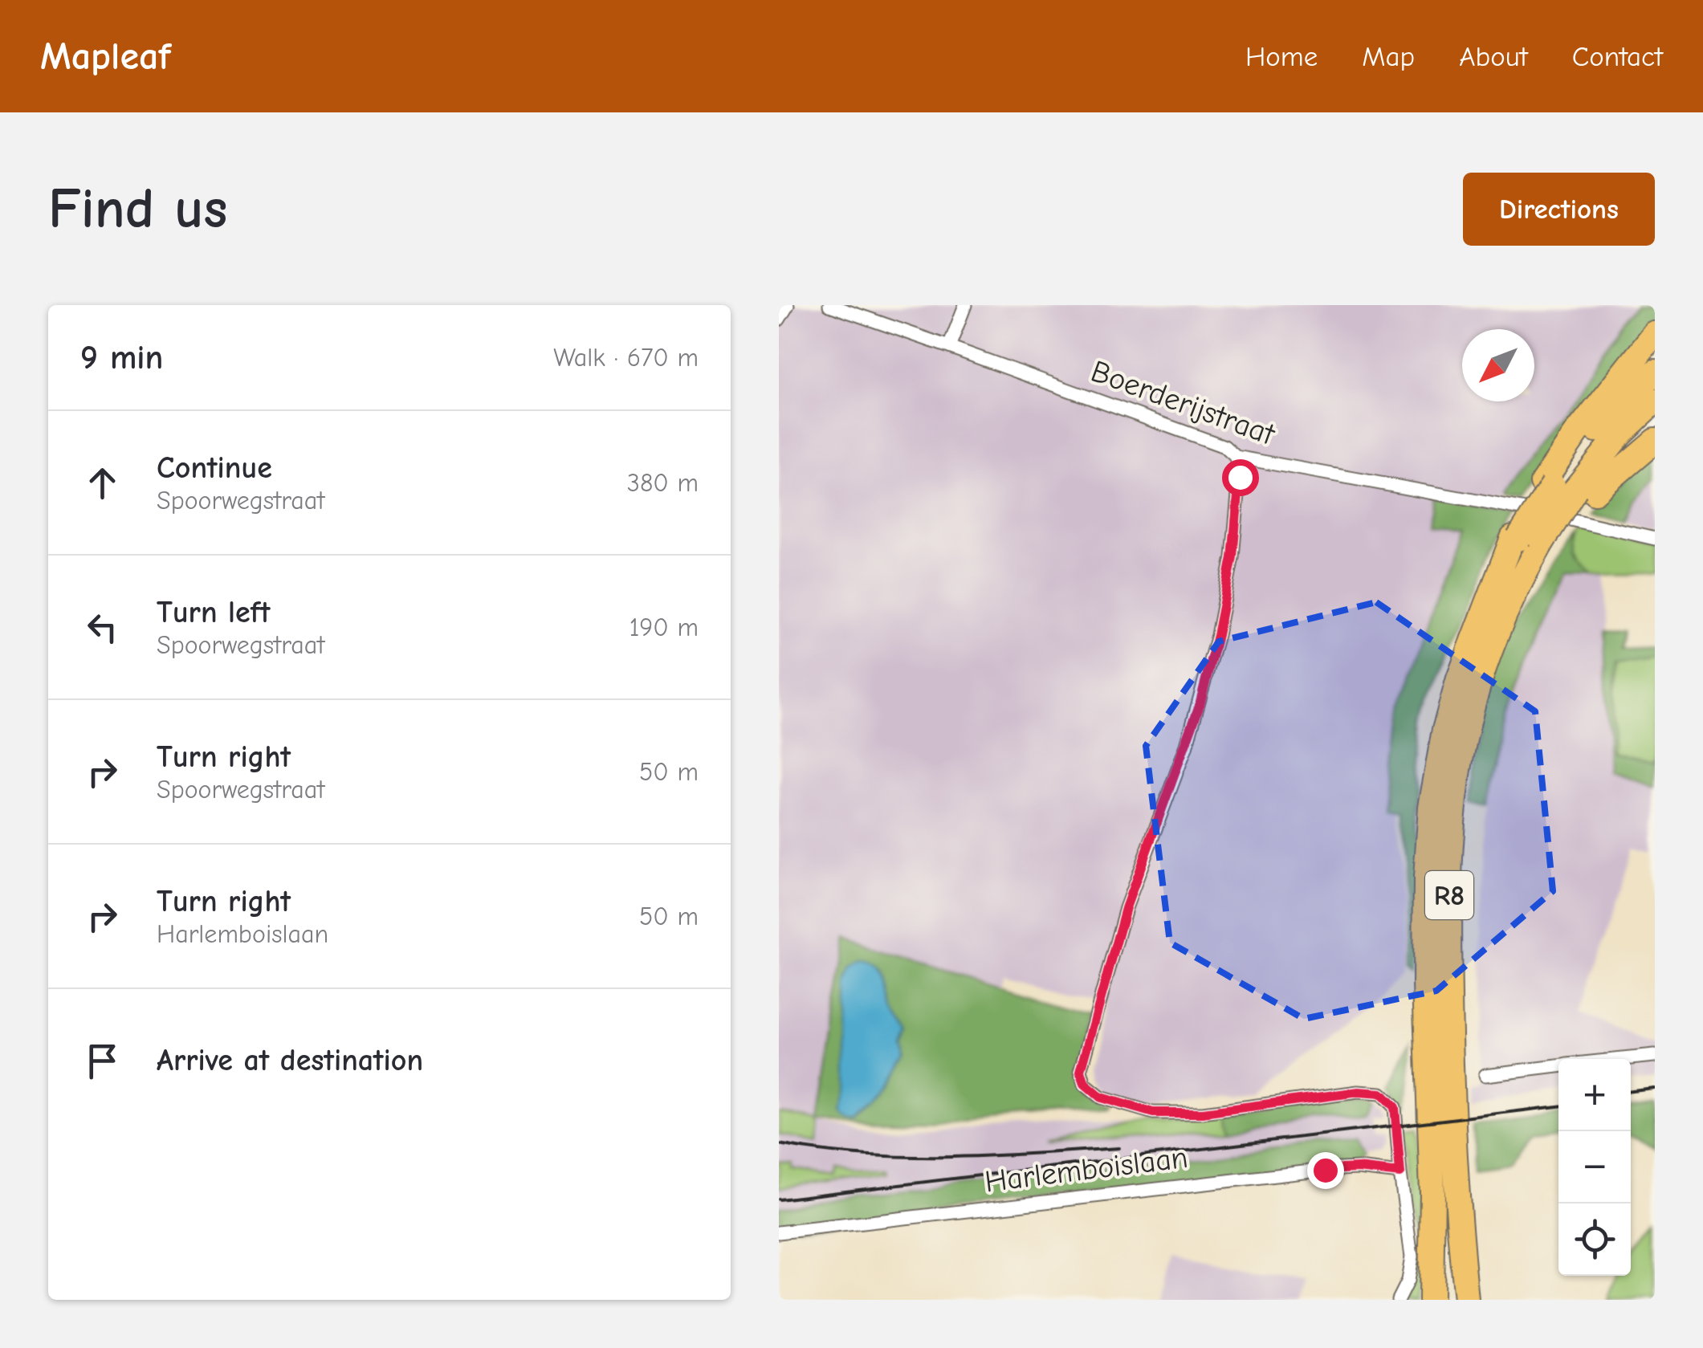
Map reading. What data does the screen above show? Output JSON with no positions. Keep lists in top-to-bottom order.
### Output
{
  "streets": {
    "highway": ["R8"],
    "street": ["Boerderijstraat", "Harlemboislaan"]
  },
  "north": "bottom left",
  "page": {
    "header": "Mapleaf",
    "nav": [
      "Home",
      "Map",
      "About",
      "Contact"
    ],
    "buttons": "Directions",
    "title": "Find us",
    "heading": ["9 min", "Walk · 670 m"],
    "list": [
      ["Continue", "Spoorwegstraat", "380 m"],
      ["Turn left", "Spoorwegstraat", "190 m"],
      ["Turn right", "Spoorwegstraat", "50 m"],
      ["Turn right", "Harlemboislaan", "50 m"],
      "Arrive at destination"
    ],
    "map_buttons": ["+", "−"]
  }
}
